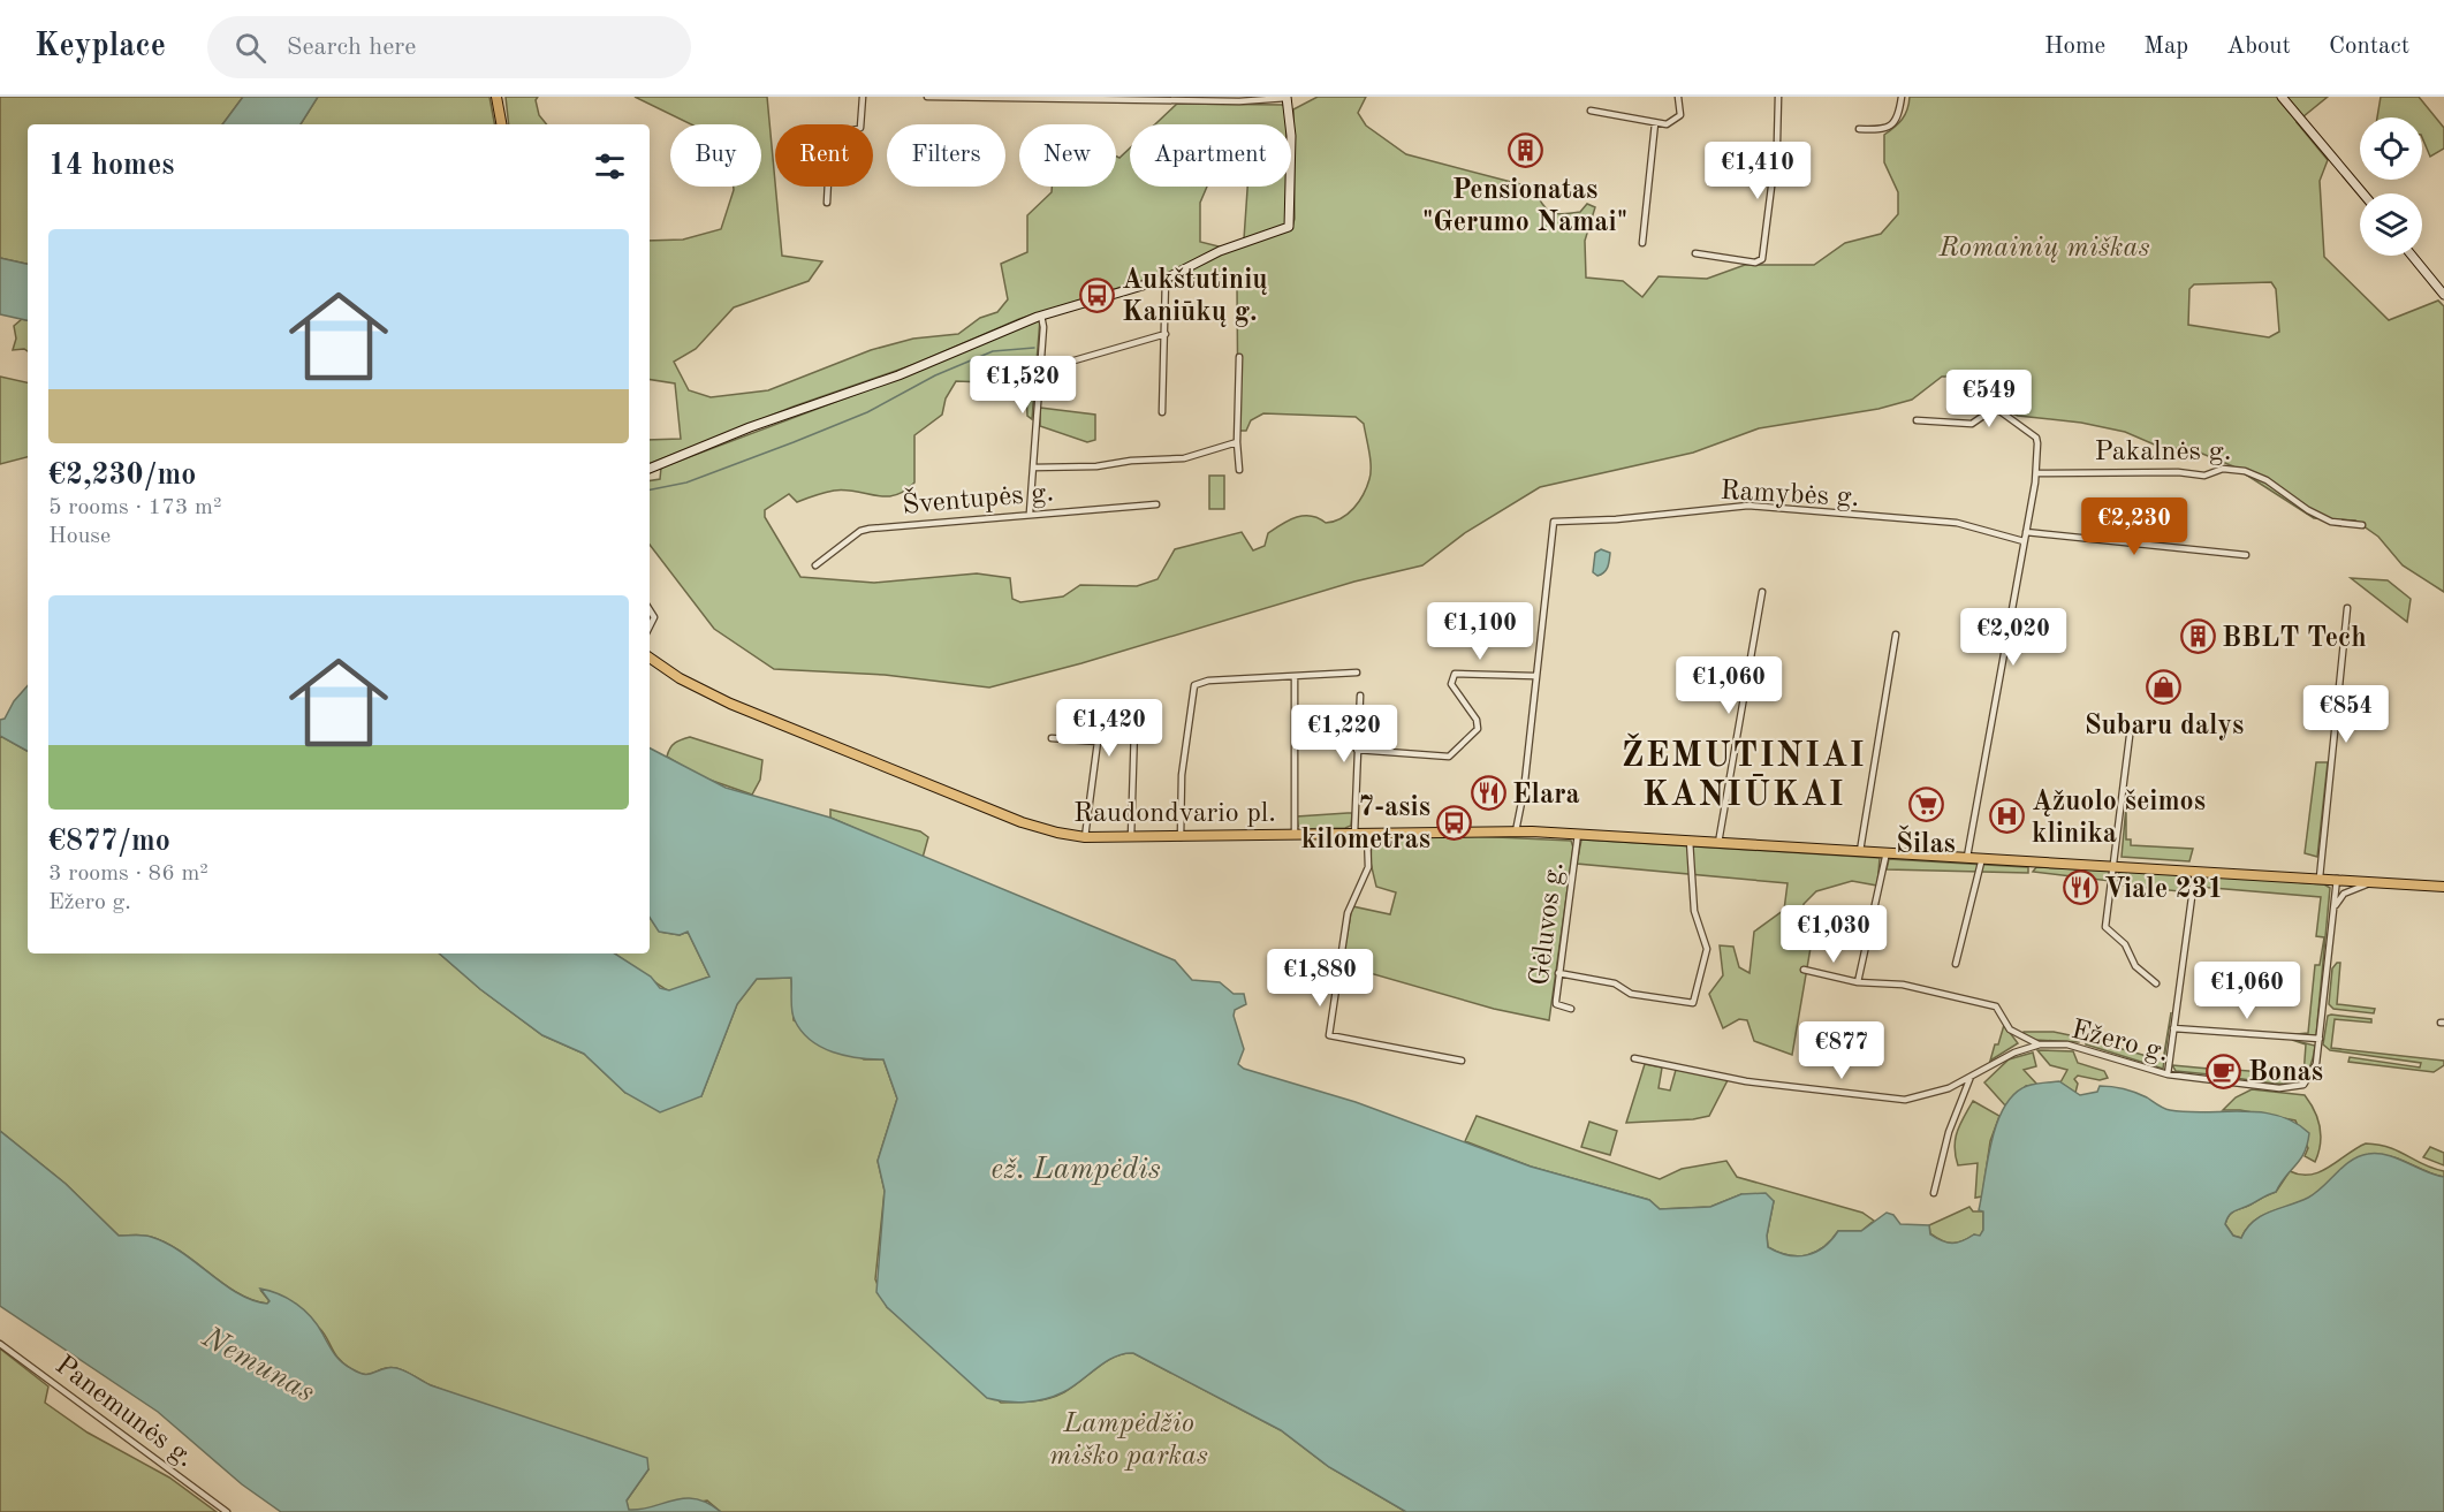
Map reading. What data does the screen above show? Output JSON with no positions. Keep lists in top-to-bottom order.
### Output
{
  "streets": {
    "main road": ["Raudondvario pl."],
    "street": [
      "Pakalnės g.",
      "Ramybės g.",
      "Šventupės g.",
      "Gėluvos g.",
      "Ežero g.",
      "Panemunės g."
    ]
  },
  "crossings": [
    ["Raudondvario pl.", "Gėluvos g."],
    ["Raudondvario pl.", "Ežero g."]
  ],
  "districts": ["ŽEMUTINIAI KANIŪKAI"],
  "water": ["ež. Lampėdis", "Nemunas"],
  "parks": ["Romainių miškas", "Lampėdžio miško parkas"],
  "places": {
    "building": ["Pensionatas \"Gerumo Namai\"", "BBLT Tech"],
    "bus stop": ["Aukštutinių Kaniūkų g.", "7-asis kilometras"],
    "shop": ["Subaru dalys"],
    "restaurant": ["Elara", "Viale 231"],
    "supermarket": ["Šilas"],
    "hospital": ["Ąžuolo šeimos klinika"],
    "cafe": ["Bonas"]
  },
  "page": {
    "header": "Keyplace",
    "search": "Search here",
    "nav": [
      "Home",
      "Map",
      "About",
      "Contact"
    ],
    "chip": [
      "Buy",
      "Rent",
      "Filters",
      "New",
      "Apartment"
    ],
    "heading": "14 homes",
    "price": [
      "€1,410",
      "€1,520",
      "€549",
      "€2,230",
      "€1,100",
      "€2,020",
      "€1,060",
      "€854",
      "€1,420",
      "€1,220",
      "€1,030",
      "€1,880",
      "€1,060",
      "€877"
    ],
    "list": [
      {
        "name": "€2,230/mo",
        "note": "5 rooms · 173 m² · House"
      },
      {
        "name": "€877/mo",
        "note": "3 rooms · 86 m² · Ežero g."
      }
    ]
  }
}
